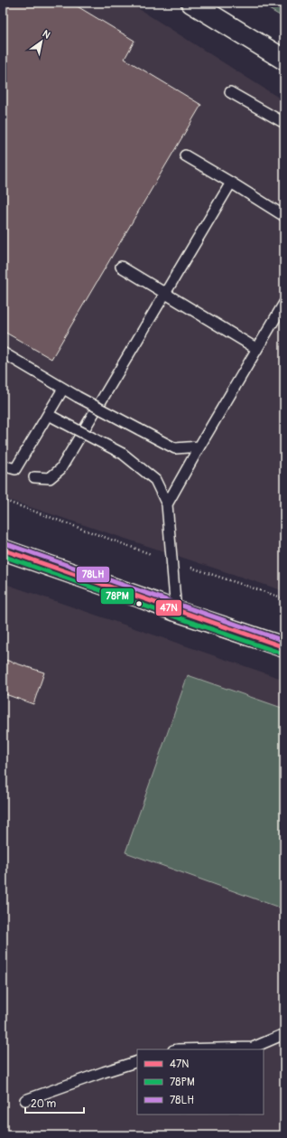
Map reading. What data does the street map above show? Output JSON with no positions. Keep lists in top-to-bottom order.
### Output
{
  "lines": ["transit line 78LH", "transit line 47N", "transit line 78PM"],
  "legend": ["47N", "78PM", "78LH"],
  "scale_bar": "20 m",
  "north": "top right"
}
